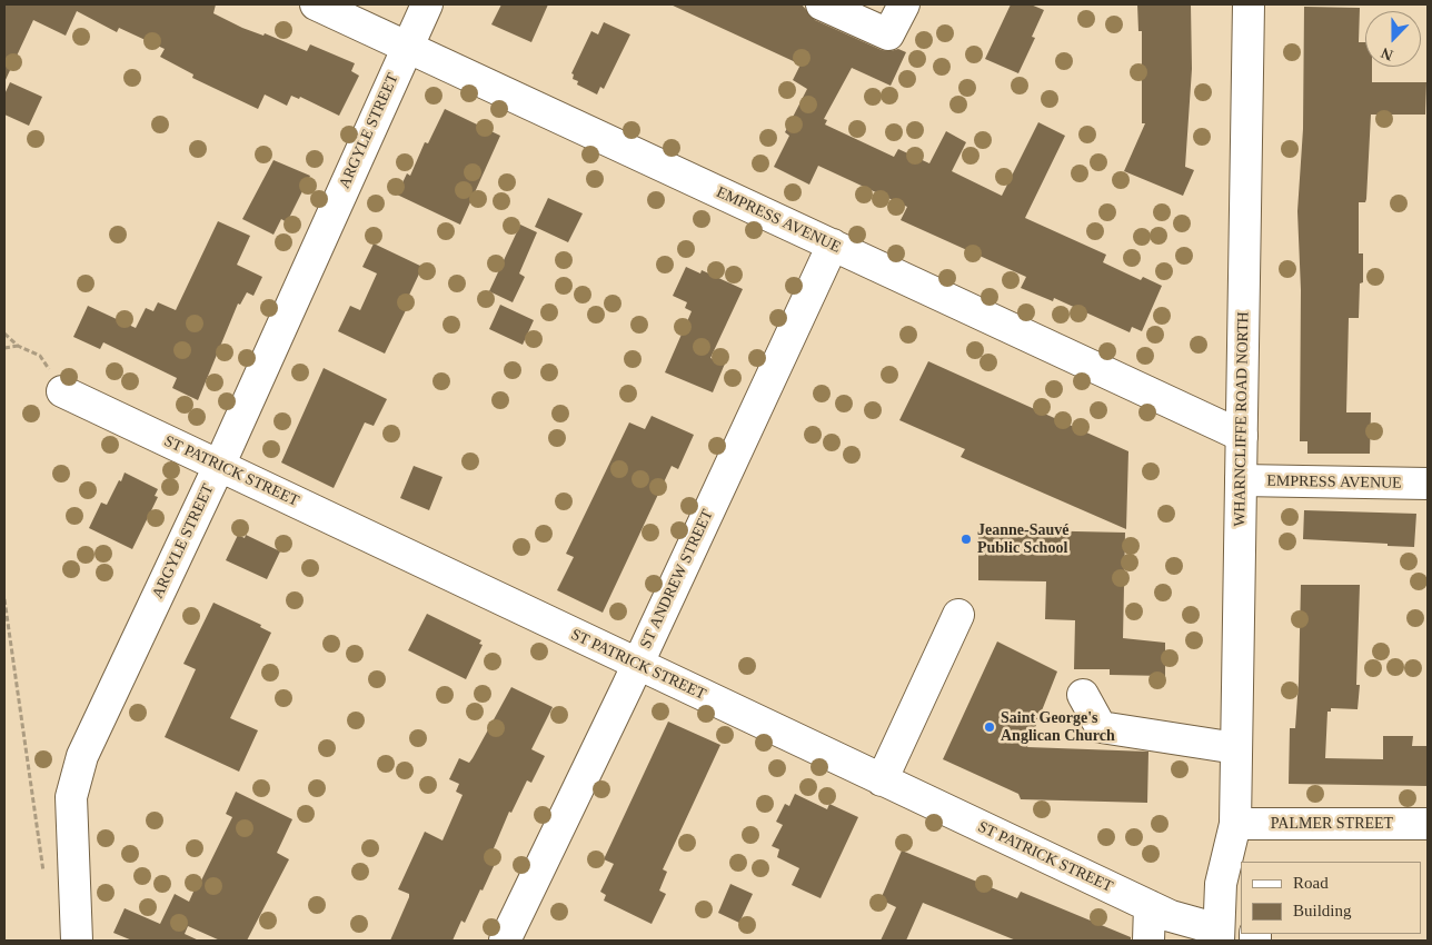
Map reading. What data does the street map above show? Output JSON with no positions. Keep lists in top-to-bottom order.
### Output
{
  "streets": {
    "street": [
      "ARGYLE STREET",
      "EMPRESS AVENUE",
      "WHARNCLIFFE ROAD NORTH",
      "ST PATRICK STREET",
      "ST ANDREW STREET",
      "PALMER STREET"
    ]
  },
  "crossings": [
    ["ARGYLE STREET", "EMPRESS AVENUE"],
    ["ARGYLE STREET", "ST PATRICK STREET"],
    ["EMPRESS AVENUE", "WHARNCLIFFE ROAD NORTH"],
    ["EMPRESS AVENUE", "ST ANDREW STREET"],
    ["WHARNCLIFFE ROAD NORTH", "ST PATRICK STREET"],
    ["WHARNCLIFFE ROAD NORTH", "PALMER STREET"],
    ["ST PATRICK STREET", "ST ANDREW STREET"]
  ],
  "places": ["Jeanne-Sauvé Public School", "Saint George's Anglican Church"],
  "legend": ["Road", "Building"],
  "north": "bottom"
}
